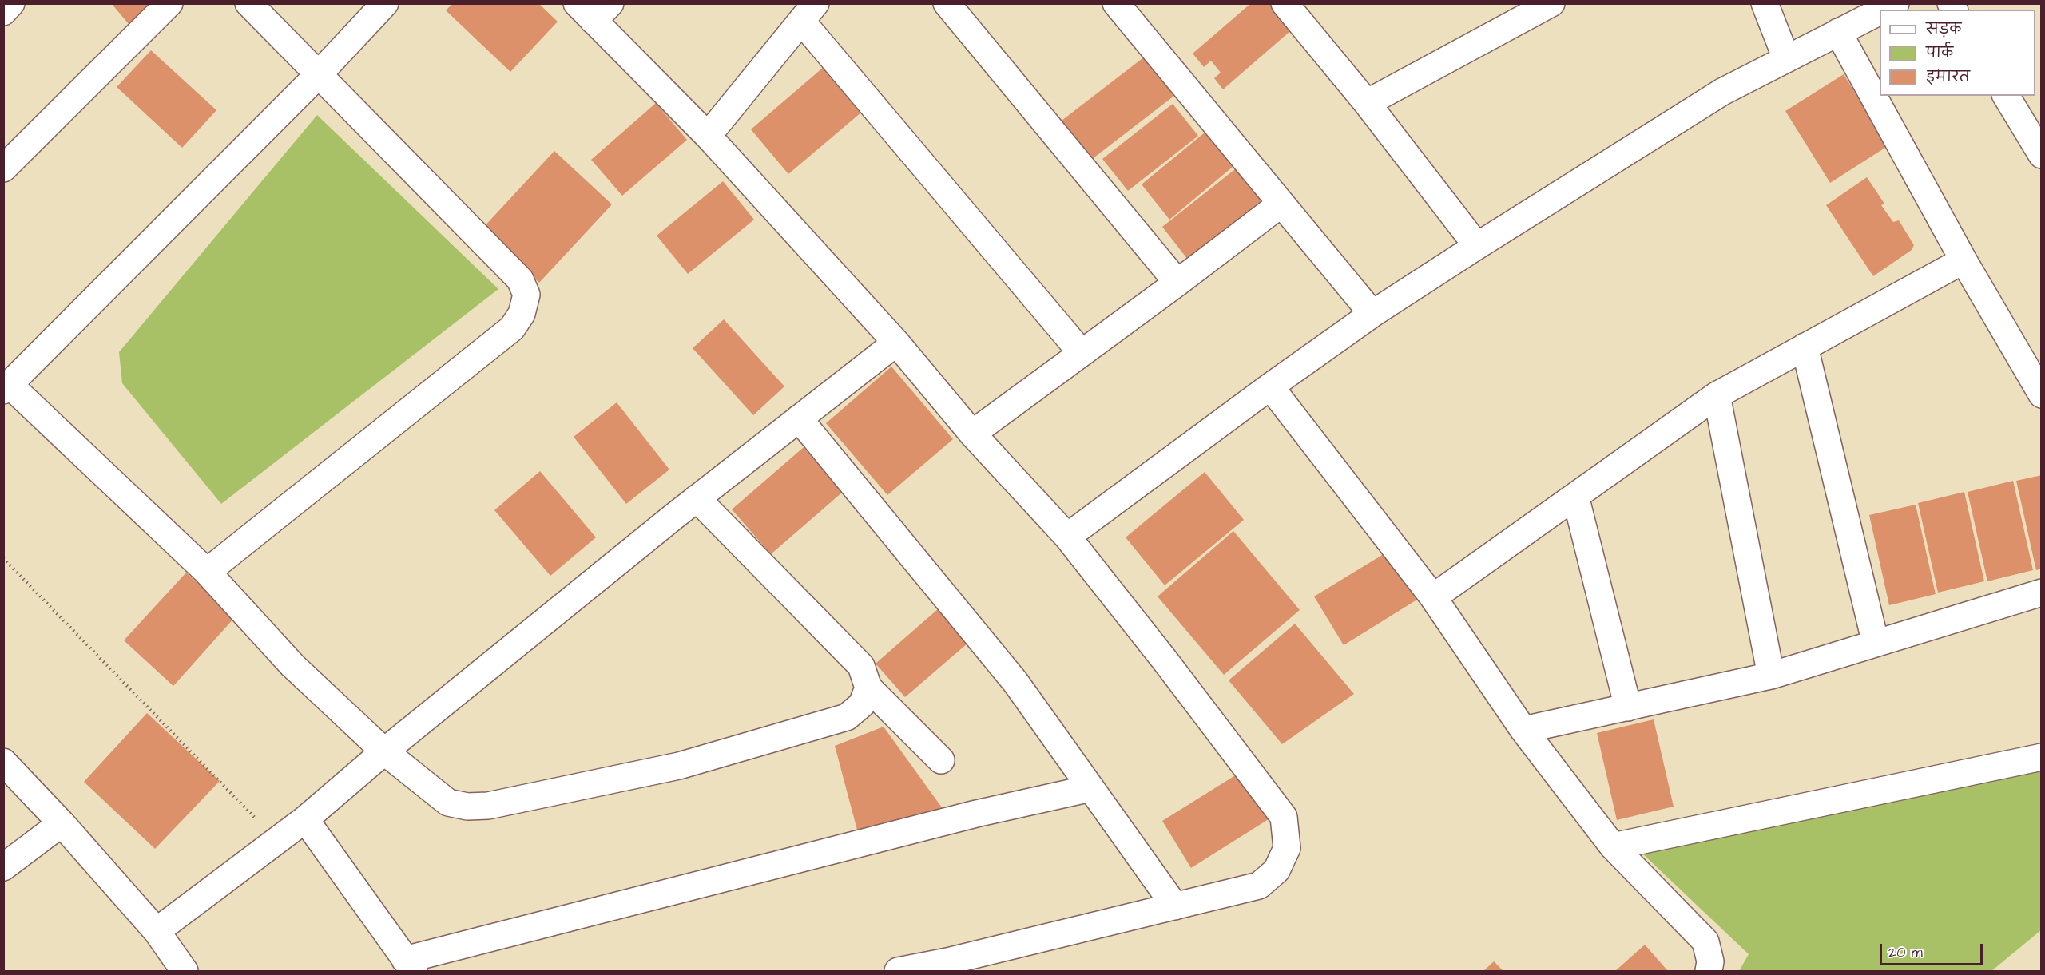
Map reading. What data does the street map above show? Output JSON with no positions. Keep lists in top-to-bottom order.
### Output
{
  "legend": ["सड़क", "पार्क", "इमारत"],
  "scale_bar": "20 m"
}
